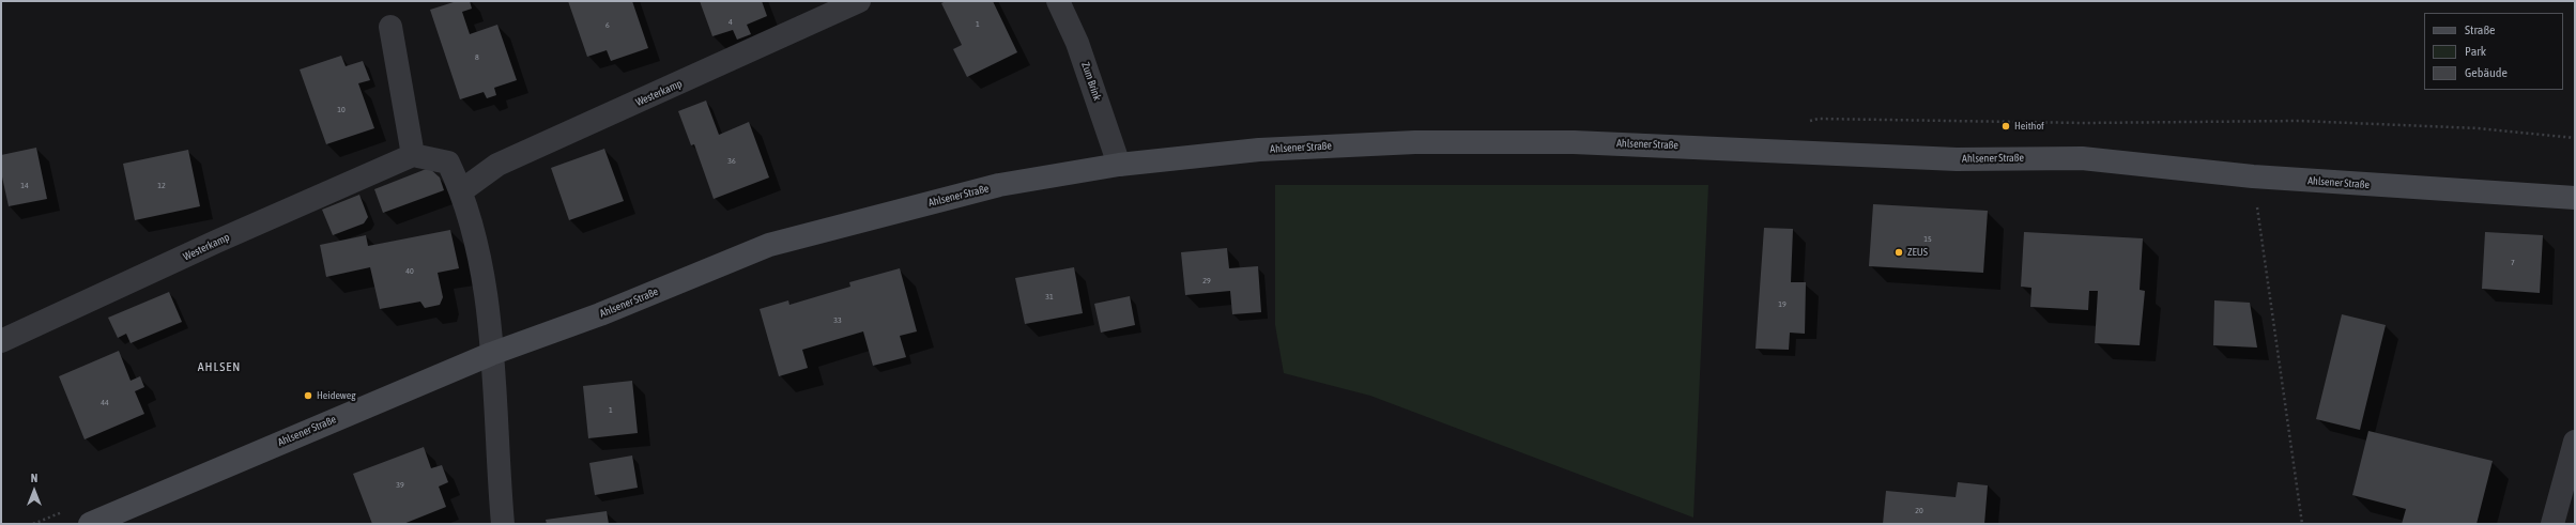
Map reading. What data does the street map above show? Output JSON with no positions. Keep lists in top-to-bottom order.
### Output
{
  "streets": {
    "main road": ["Ahlsener Straße"],
    "street": ["Zum Brink", "Westerkamp"]
  },
  "crossings": [
    ["Zum Brink", "Ahlsener Straße"]
  ],
  "districts": ["AHLSEN"],
  "places": ["Heithof", "ZEUS", "Heideweg"],
  "house_numbers": [
    "4",
    "1",
    "6",
    "8",
    "10",
    "36",
    "14",
    "12",
    "15",
    "7",
    "40",
    "29",
    "31",
    "19",
    "33",
    "44",
    "1",
    "39",
    "20"
  ],
  "legend": ["Straße", "Park", "Gebäude"],
  "north": "top"
}
